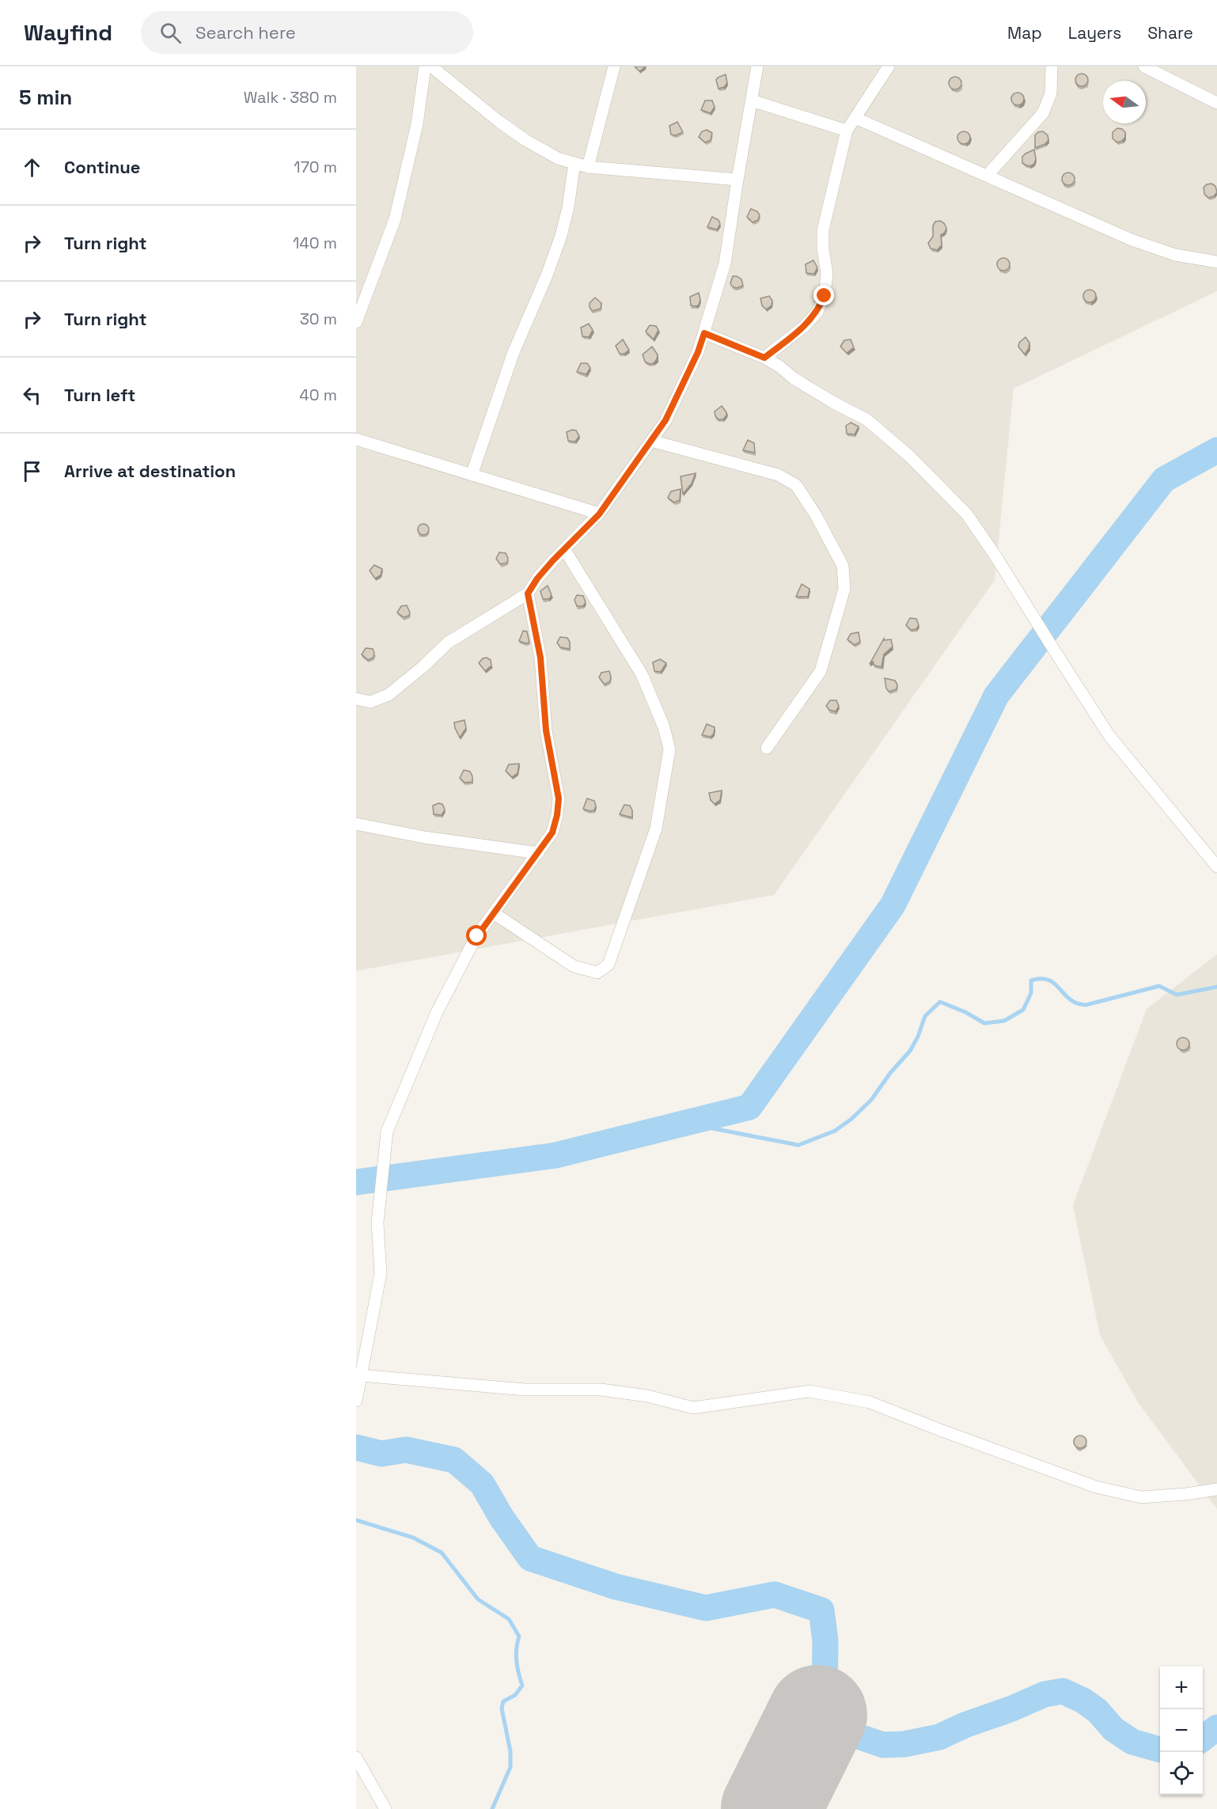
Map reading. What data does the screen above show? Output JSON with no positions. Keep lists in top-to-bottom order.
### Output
{
  "north": "left",
  "page": {
    "header": "Wayfind",
    "search": "Search here",
    "nav": ["Map", "Layers", "Share"],
    "heading": ["5 min", "Walk · 380 m"],
    "list": [
      ["Continue", "170 m"],
      ["Turn right", "140 m"],
      ["Turn right", "30 m"],
      ["Turn left", "40 m"],
      "Arrive at destination"
    ],
    "map_buttons": ["+", "−"]
  }
}
